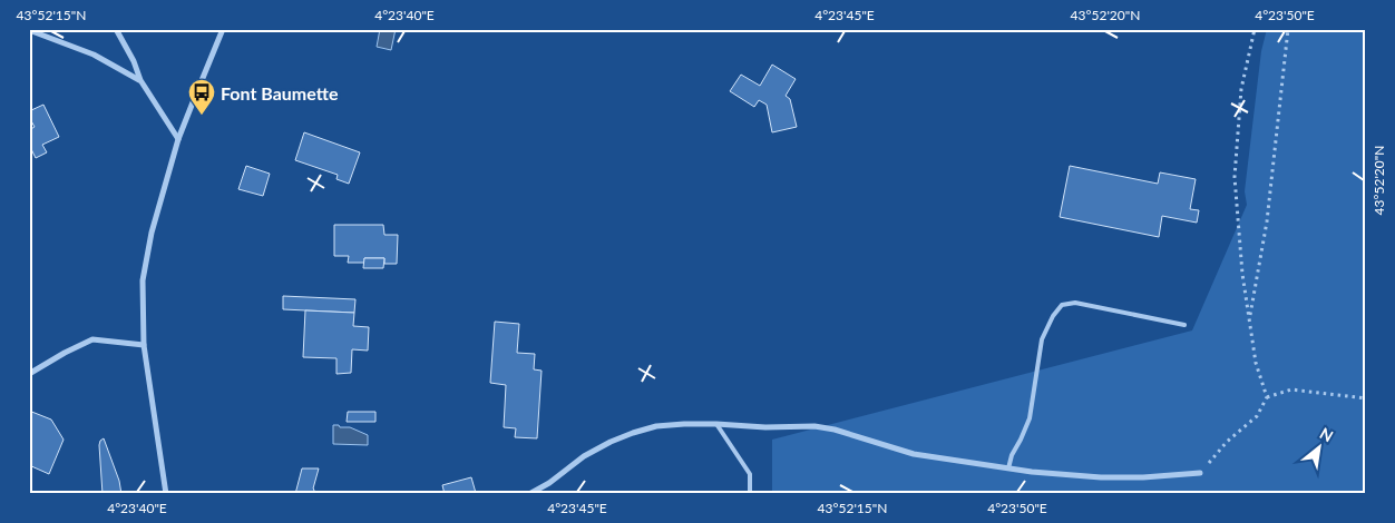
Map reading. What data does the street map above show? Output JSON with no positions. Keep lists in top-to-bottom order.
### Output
{
  "places": {
    "bus stop": ["Font Baumette"]
  },
  "north": "top right",
  "coordinates": [
    "43°52'15\"N",
    "4°23'40\"E",
    "4°23'45\"E",
    "43°52'20\"N",
    "4°23'50\"E"
  ]
}
